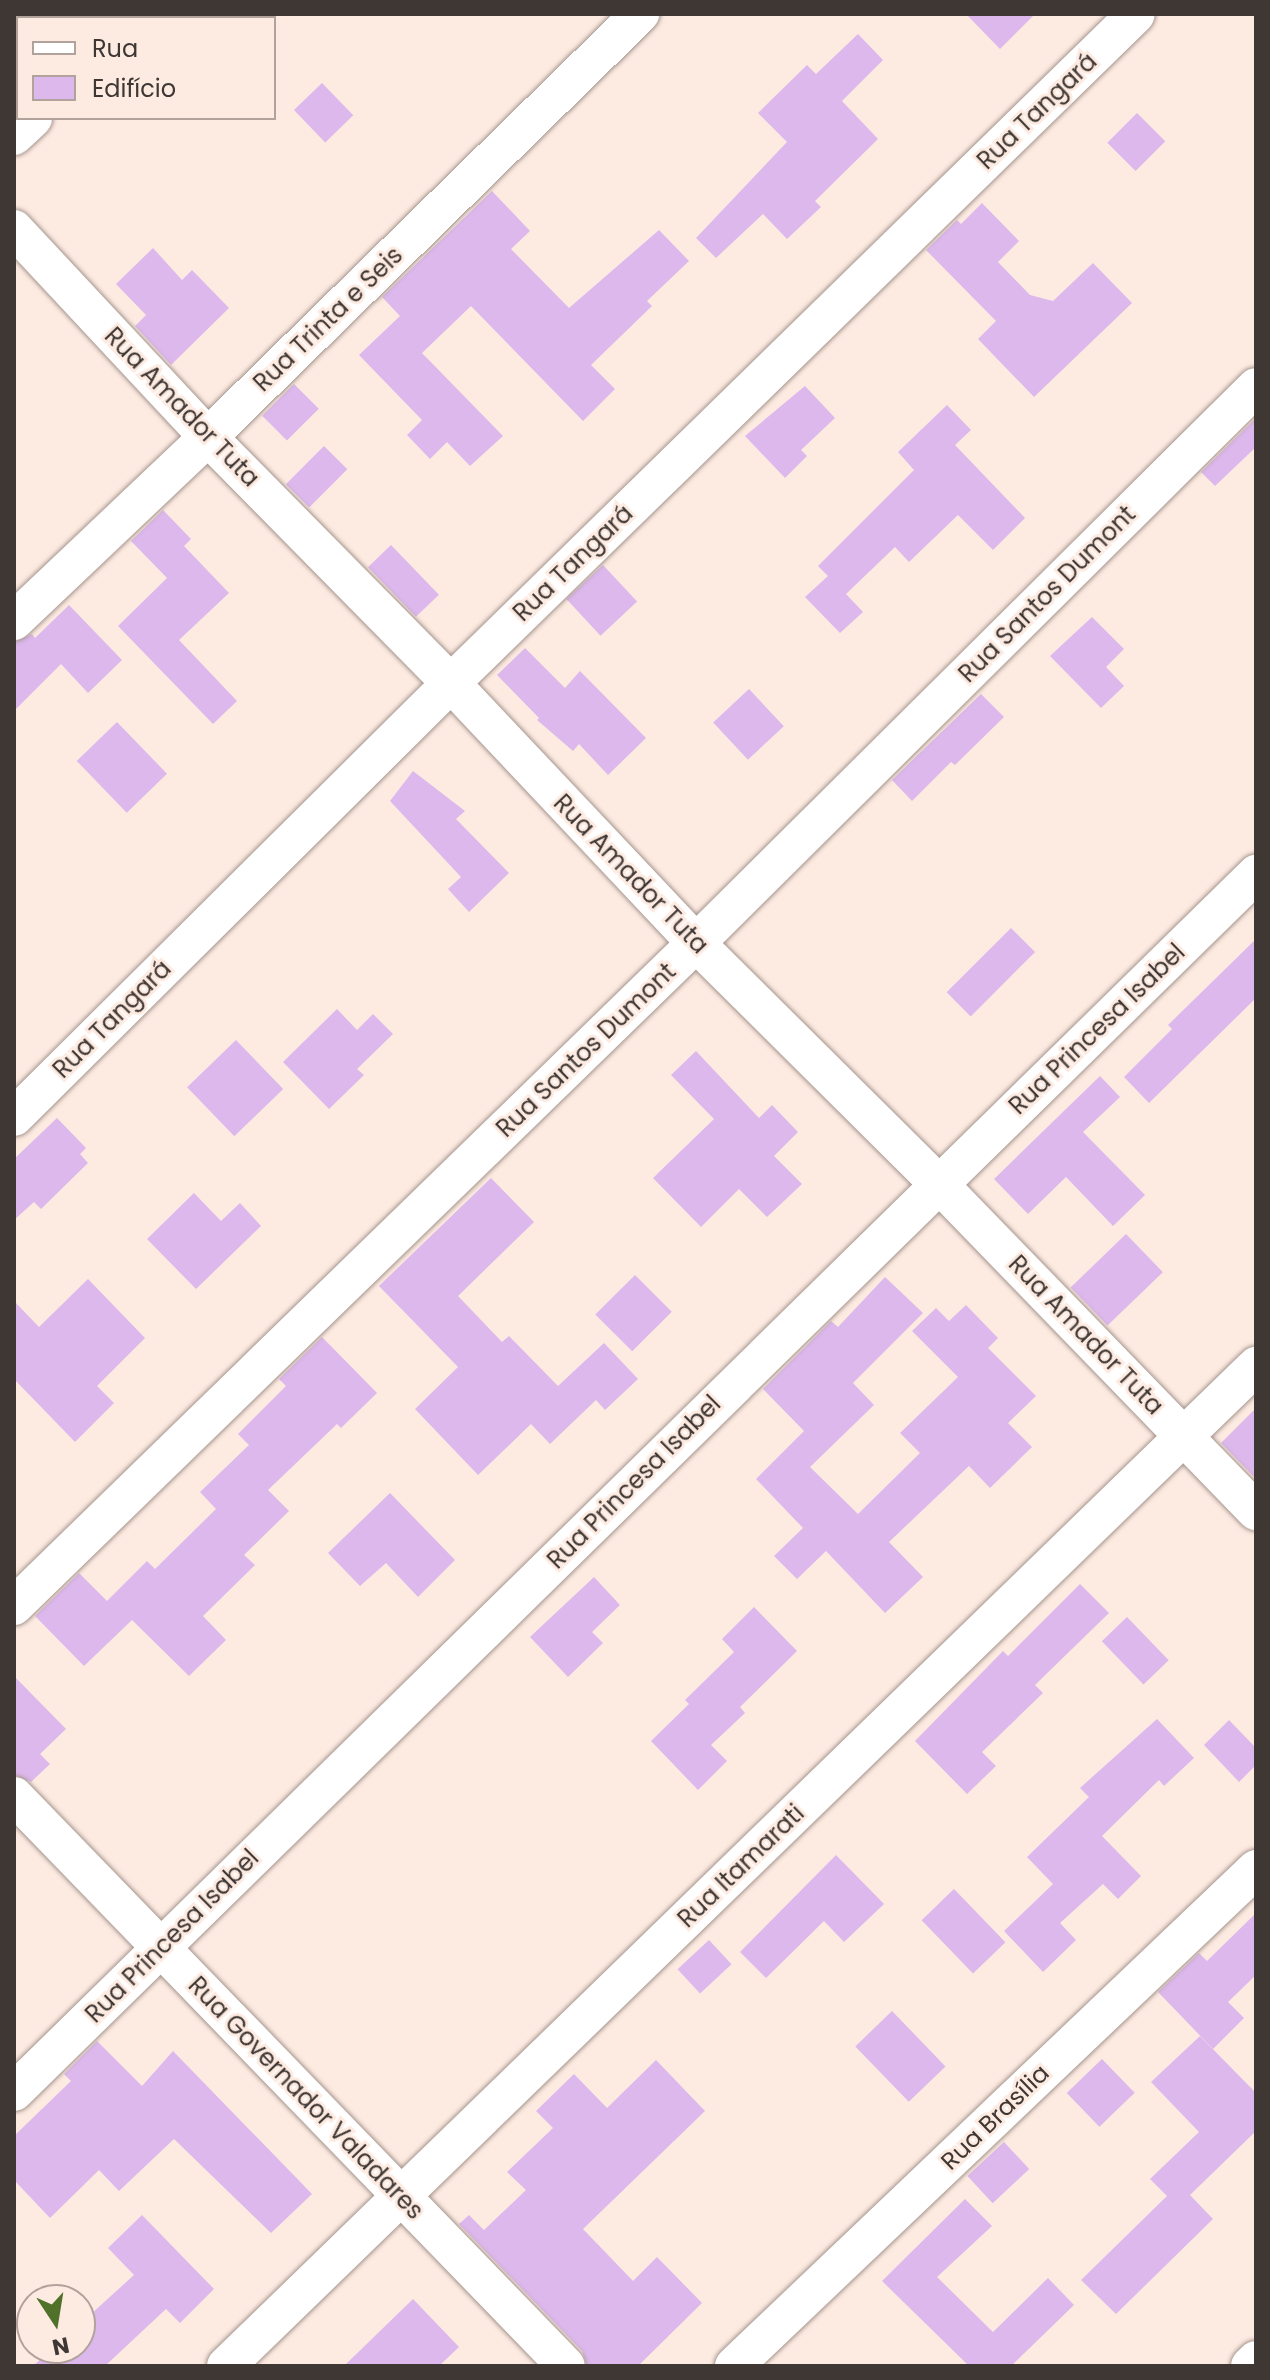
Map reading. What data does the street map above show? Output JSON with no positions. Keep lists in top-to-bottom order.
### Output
{
  "streets": {
    "street": [
      "Rua Tangará",
      "Rua Trinta e Seis",
      "Rua Amador Tuta",
      "Rua Santos Dumont",
      "Rua Princesa Isabel",
      "Rua Itamarati",
      "Rua Governador Valadares",
      "Rua Brasília"
    ]
  },
  "crossings": [
    ["Rua Tangará", "Rua Amador Tuta"],
    ["Rua Trinta e Seis", "Rua Amador Tuta"],
    ["Rua Amador Tuta", "Rua Santos Dumont"],
    ["Rua Amador Tuta", "Rua Princesa Isabel"],
    ["Rua Amador Tuta", "Rua Itamarati"],
    ["Rua Princesa Isabel", "Rua Governador Valadares"],
    ["Rua Itamarati", "Rua Governador Valadares"]
  ],
  "legend": ["Rua", "Edifício"],
  "north": "bottom"
}
